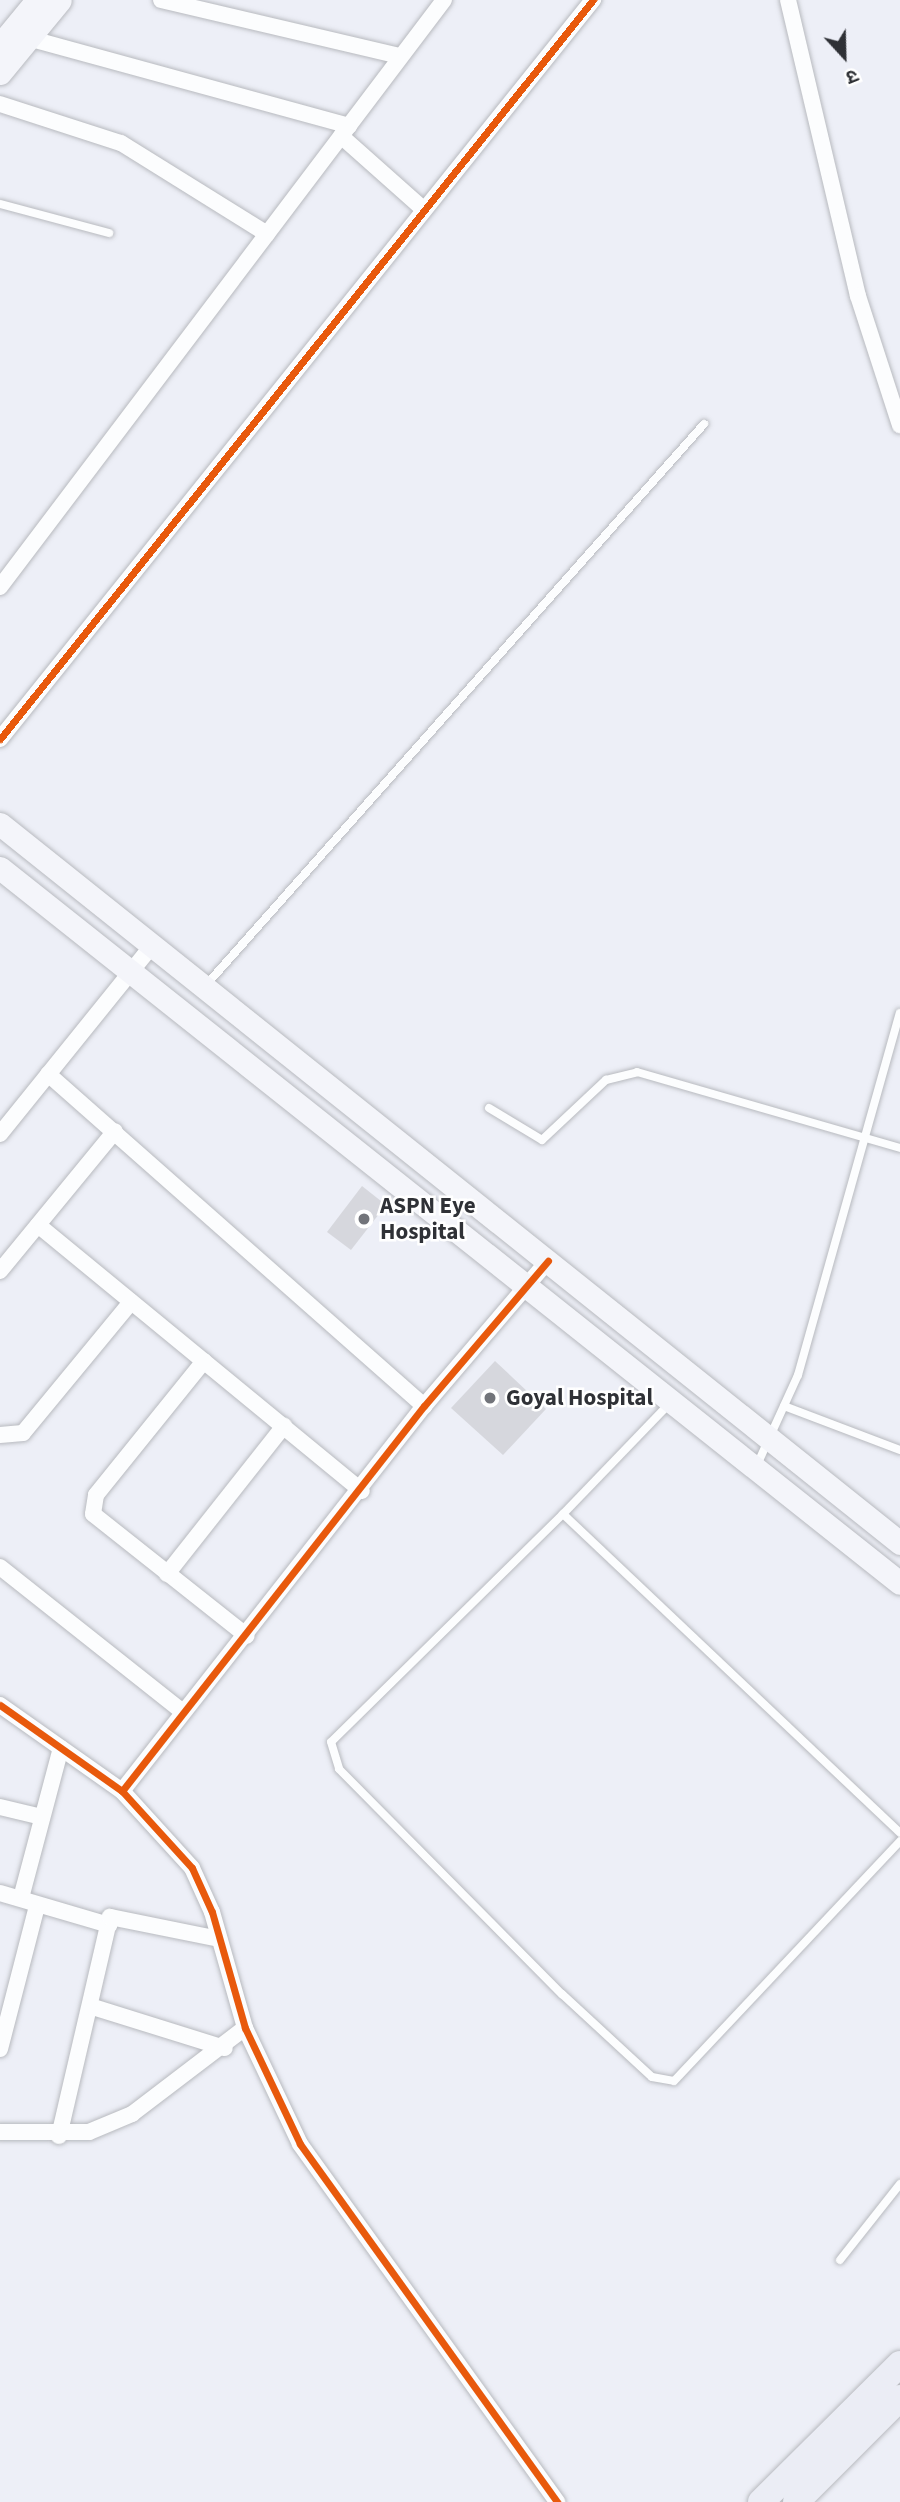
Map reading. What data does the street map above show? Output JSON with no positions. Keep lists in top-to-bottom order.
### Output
{
  "places": ["ASPN Eye Hospital", "Goyal Hospital"],
  "north": "bottom"
}
